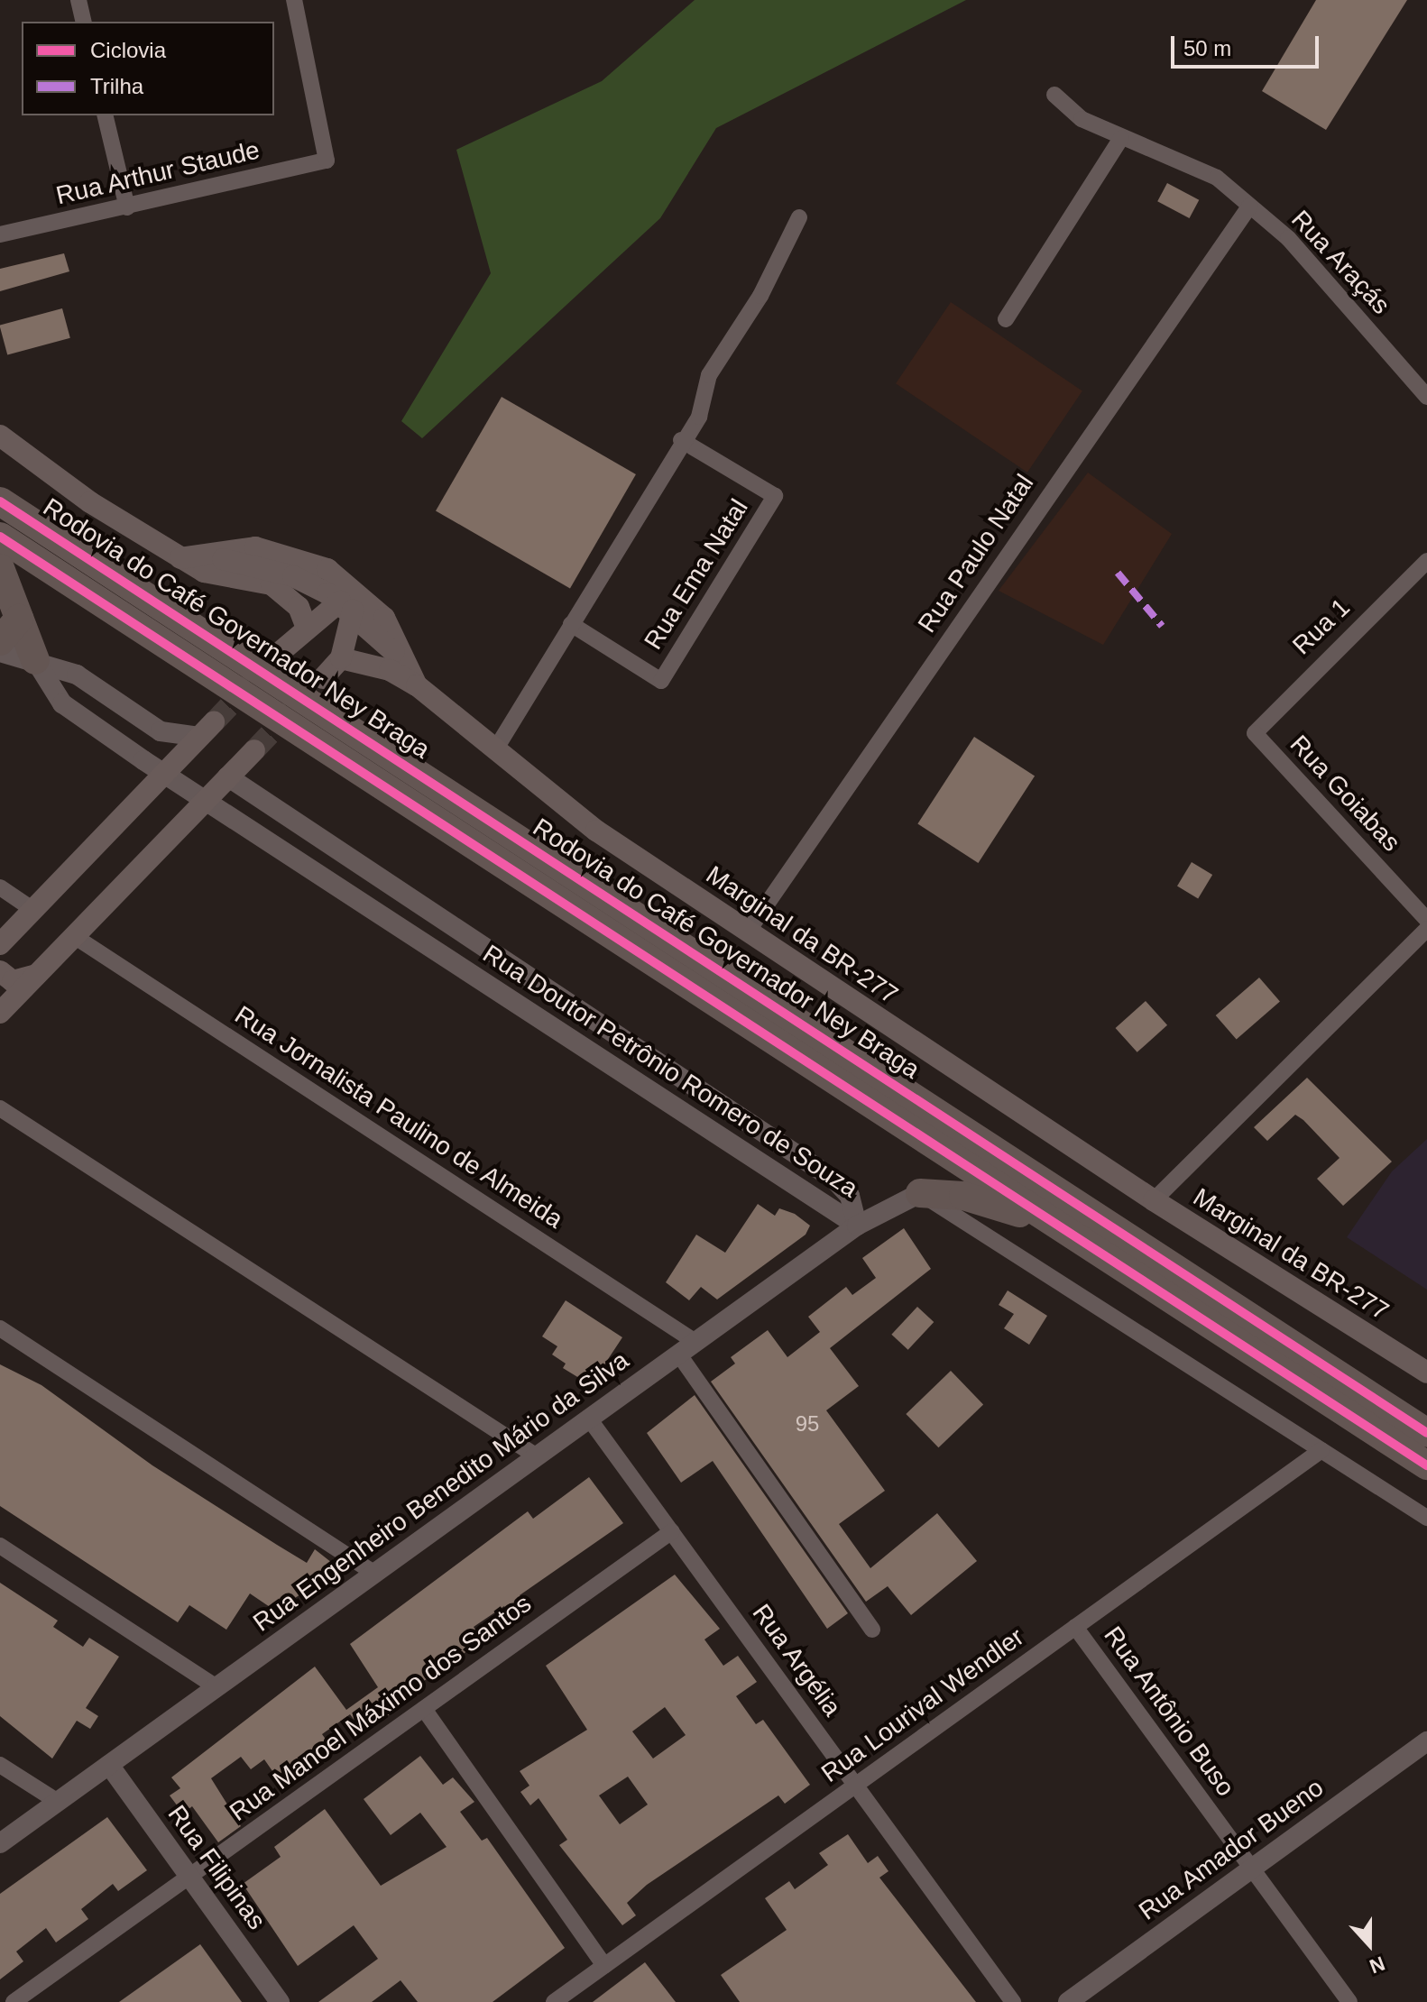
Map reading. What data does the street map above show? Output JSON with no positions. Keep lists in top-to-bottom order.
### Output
{
  "streets": {
    "highway": ["Rodovia do Café Governador Ney Braga"],
    "main road": ["Marginal da BR-277"],
    "street": [
      "Rua Arthur Staude",
      "Rua Araçás",
      "Rua Paulo Natal",
      "Rua Ema Natal",
      "Rua 1",
      "Rua Goiabas",
      "Rua Doutor Petrônio Romero de Souza",
      "Rua Jornalista Paulino de Almeida",
      "Rua Engenheiro Benedito Mário da Silva",
      "Rua Argélia",
      "Rua Lourival Wendler",
      "Rua Manoel Máximo dos Santos",
      "Rua Antônio Buso",
      "Rua Amador Bueno",
      "Rua Filipinas"
    ]
  },
  "crossings": [
    ["Rua Araçás", "Rua Paulo Natal"],
    ["Rua Paulo Natal", "Marginal da BR-277"],
    ["Rua 1", "Rua Goiabas"],
    ["Rua Doutor Petrônio Romero de Souza", "Rua Engenheiro Benedito Mário da Silva"],
    ["Rua Jornalista Paulino de Almeida", "Rua Engenheiro Benedito Mário da Silva"],
    ["Rua Engenheiro Benedito Mário da Silva", "Rua Argélia"],
    ["Rua Engenheiro Benedito Mário da Silva", "Rua Filipinas"],
    ["Rua Argélia", "Rua Lourival Wendler"],
    ["Rua Argélia", "Rua Manoel Máximo dos Santos"],
    ["Rua Lourival Wendler", "Rua Antônio Buso"],
    ["Rua Manoel Máximo dos Santos", "Rua Filipinas"],
    ["Rua Antônio Buso", "Rua Amador Bueno"]
  ],
  "house_numbers": ["95"],
  "legend": ["Ciclovia", "Trilha"],
  "scale_bar": "50 m",
  "north": "bottom"
}
